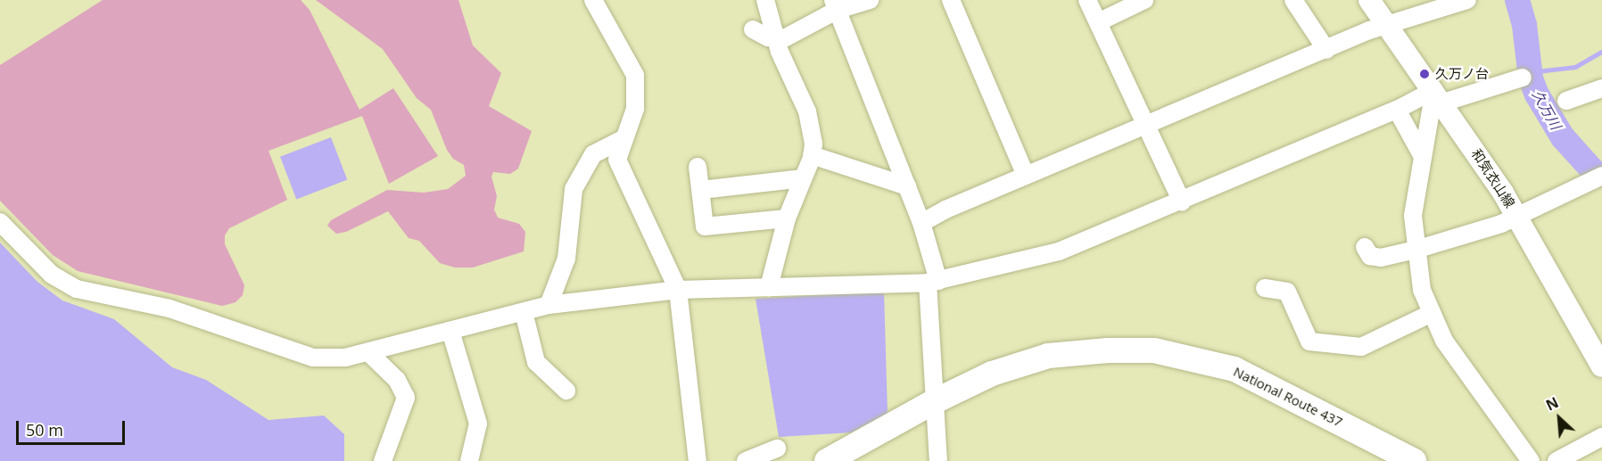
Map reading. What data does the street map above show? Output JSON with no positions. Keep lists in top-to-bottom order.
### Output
{
  "streets": {
    "highway": ["National Route 437"],
    "main road": ["和気衣山線"]
  },
  "water": ["久万川"],
  "places": ["久万ノ台"],
  "scale_bar": "50 m",
  "north": "top left"
}
